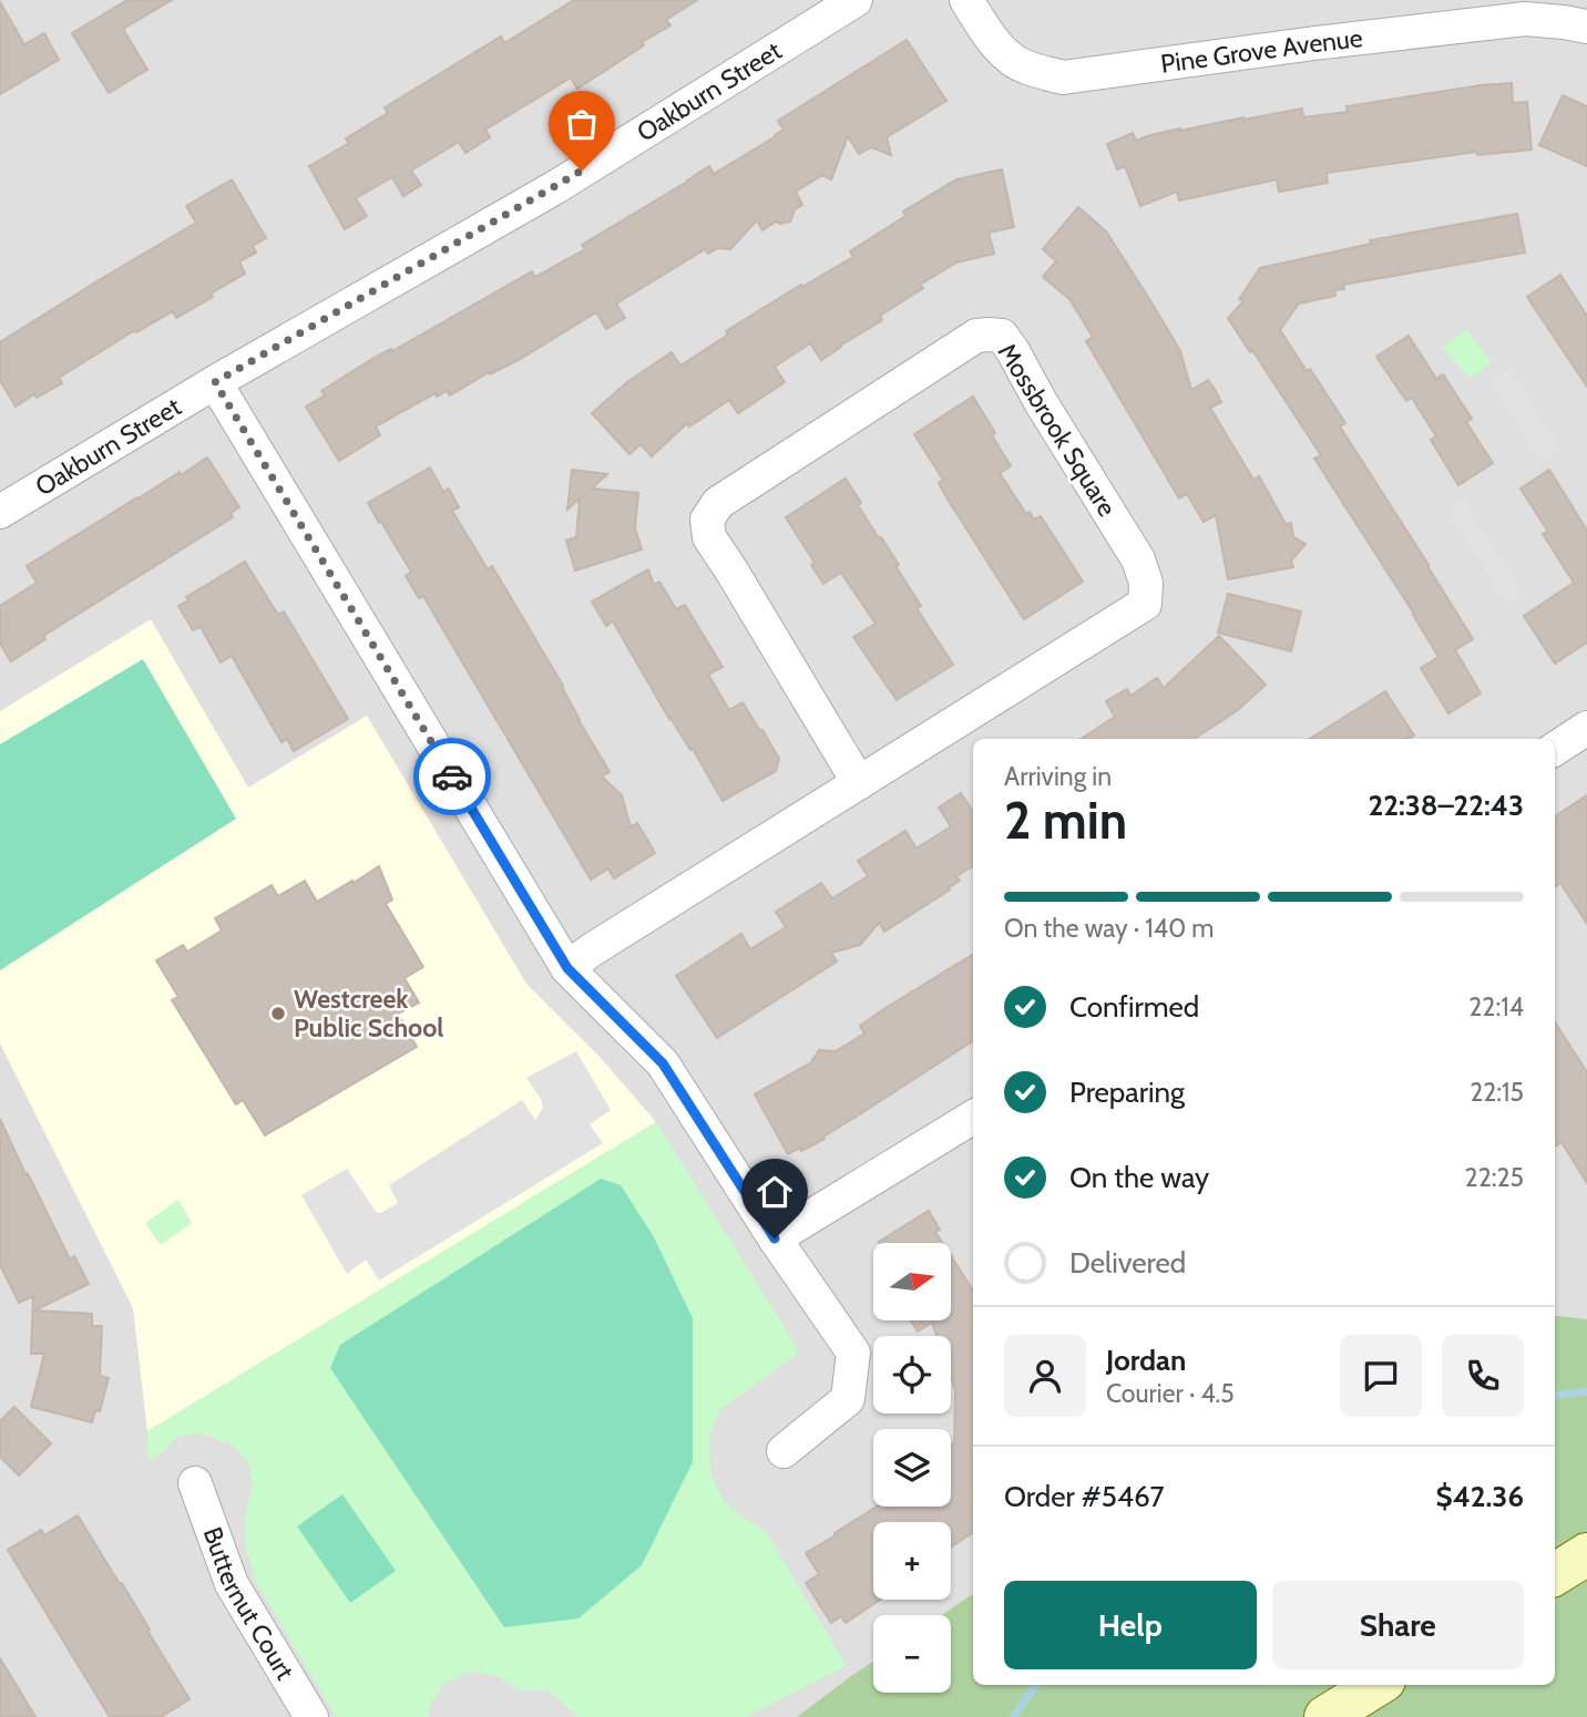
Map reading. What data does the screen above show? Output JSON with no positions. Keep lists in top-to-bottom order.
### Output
{
  "streets": {
    "street": [
      "Pine Grove Avenue",
      "Oakburn Street",
      "Mossbrook Square",
      "Butternut Court"
    ]
  },
  "places": ["Westcreek Public School"],
  "north": "right",
  "page": {
    "heading": ["2 min", "Arriving in", "22:38–22:43"],
    "panel": [
      "Jordan",
      "Courier · 4.5",
      "Order #5467",
      "$42.36"
    ],
    "bar": "On the way · 140 m",
    "list": [
      ["Confirmed", "22:14"],
      ["Preparing", "22:15"],
      ["On the way", "22:25"],
      "Delivered"
    ],
    "map_buttons": ["+", "−"],
    "buttons": ["Help", "Share"]
  }
}
